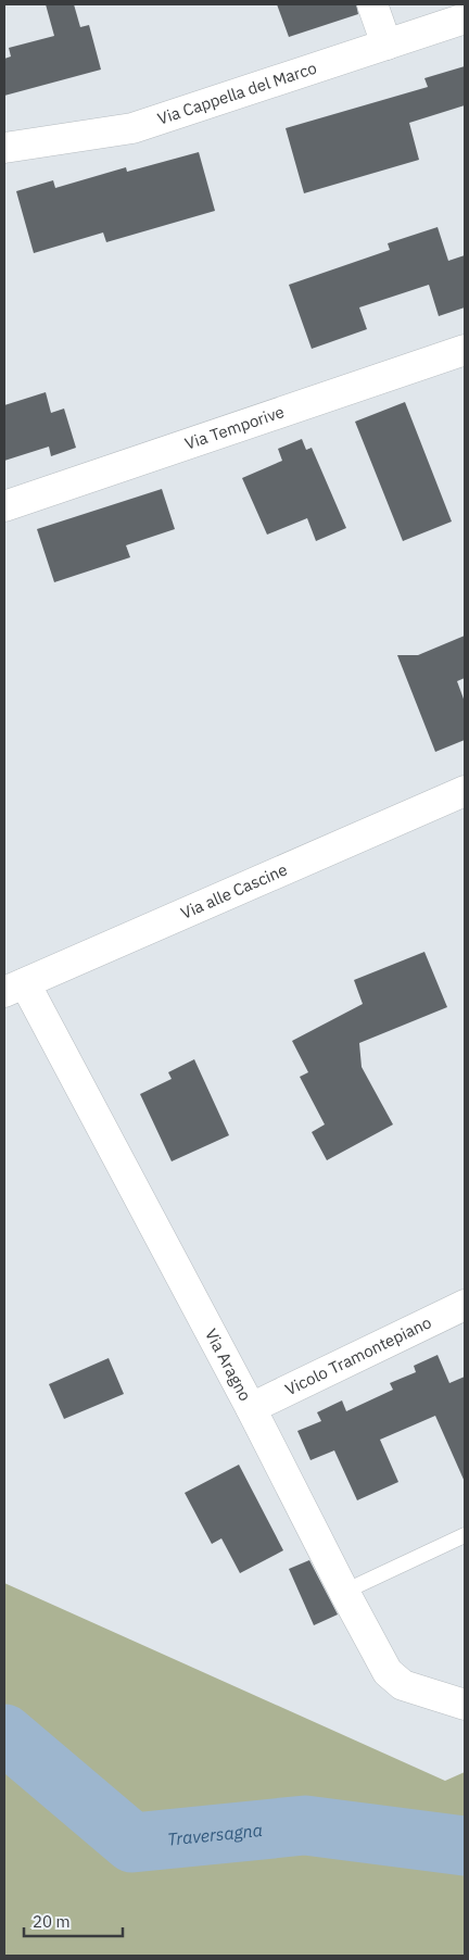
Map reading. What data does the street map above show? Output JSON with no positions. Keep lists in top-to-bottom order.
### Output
{
  "streets": {
    "street": [
      "Via Cappella del Marco",
      "Via Temporive",
      "Via alle Cascine",
      "Vicolo Tramontepiano",
      "Via Aragno"
    ]
  },
  "crossings": [
    ["Via alle Cascine", "Via Aragno"],
    ["Vicolo Tramontepiano", "Via Aragno"]
  ],
  "water": ["Traversagna"],
  "scale_bar": "20 m"
}
